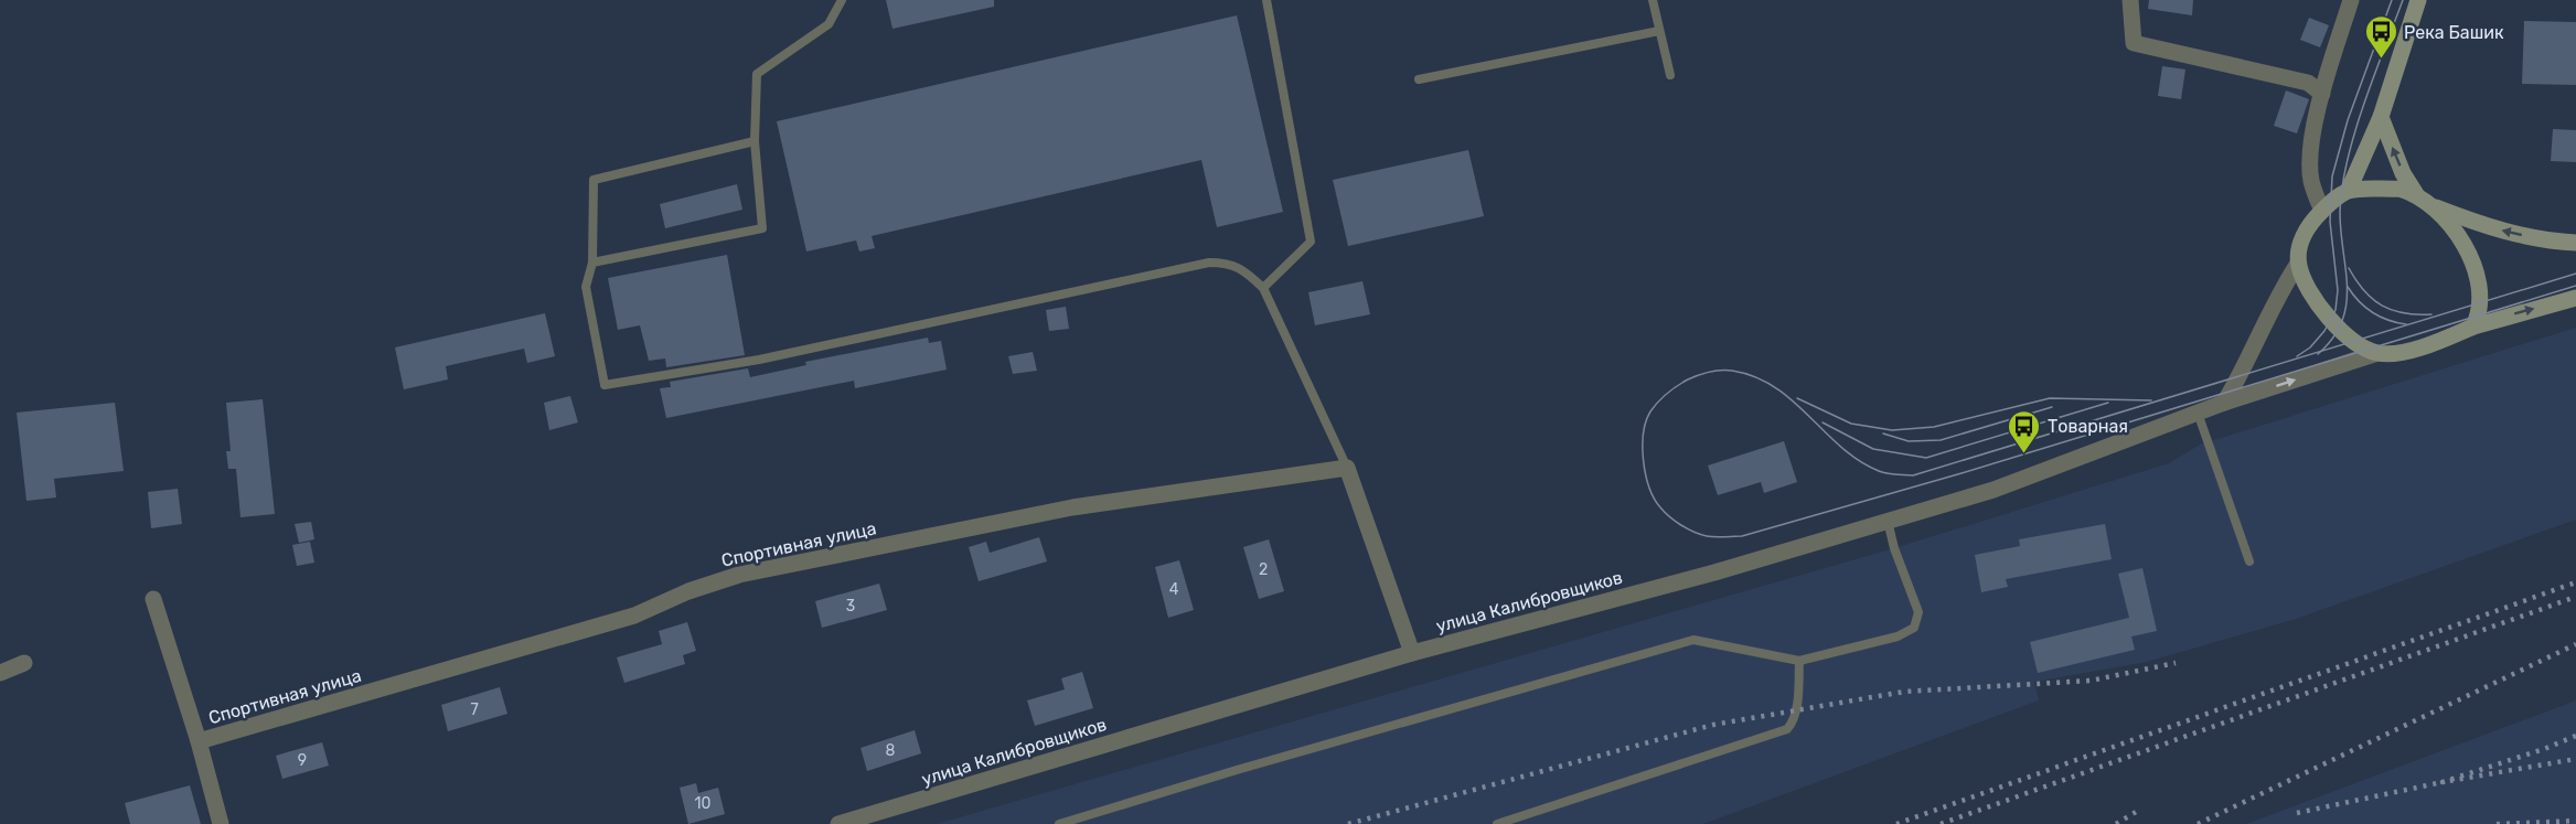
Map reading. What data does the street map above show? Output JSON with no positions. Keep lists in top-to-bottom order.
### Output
{
  "streets": {
    "street": ["Спортивная улица", "улица Калибровщиков"]
  },
  "places": {
    "bus stop": ["Река Башик", "Товарная"]
  },
  "house_numbers": [
    "2",
    "4",
    "3",
    "7",
    "8",
    "9",
    "10"
  ]
}
